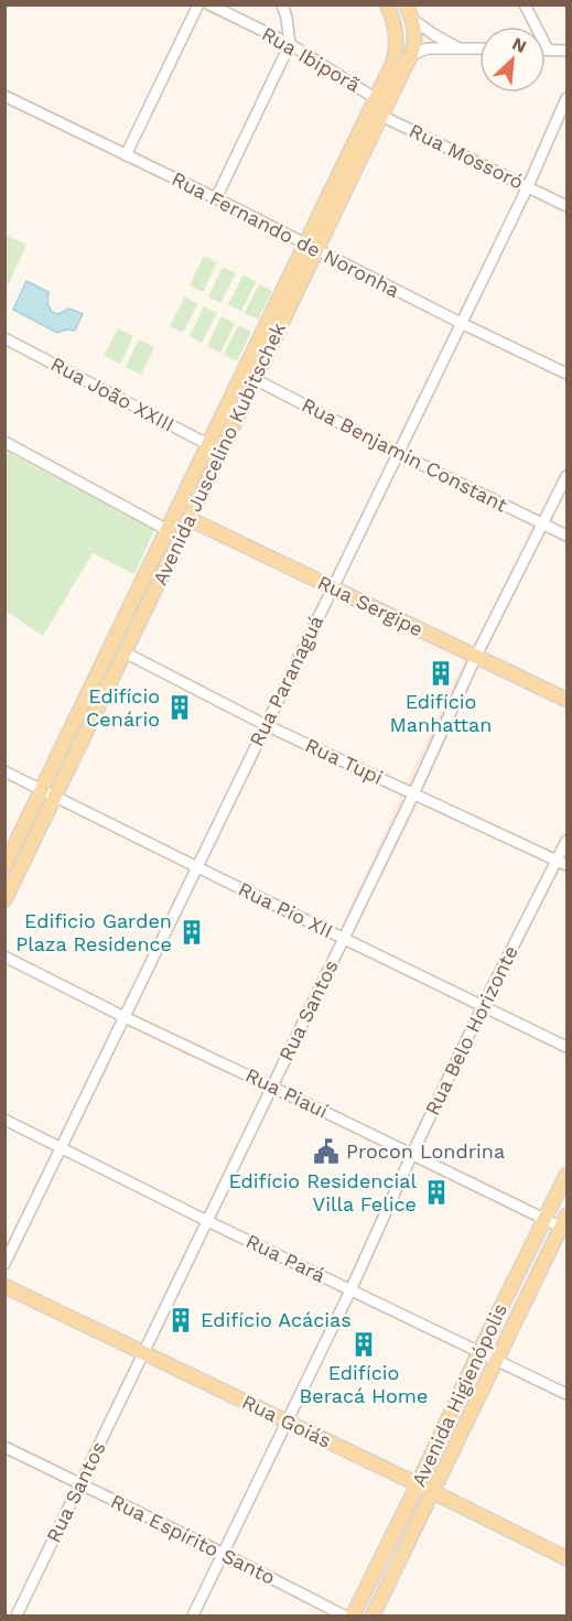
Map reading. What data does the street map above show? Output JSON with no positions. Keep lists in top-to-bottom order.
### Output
{
  "streets": {
    "main road": [
      "Avenida Juscelino Kubitschek",
      "Rua Sergipe",
      "Avenida Higienópolis",
      "Rua Goiás"
    ],
    "street": [
      "Rua Ibiporã",
      "Rua Mossoró",
      "Rua Fernando de Noronha",
      "Rua João XXIII",
      "Rua Benjamin Constant",
      "Rua Paranaguá",
      "Rua Tupi",
      "Rua Pio XII",
      "Rua Santos",
      "Rua Belo Horizonte",
      "Rua Piauí",
      "Rua Pará",
      "Rua Espírito Santo"
    ]
  },
  "crossings": [
    ["Rua Ibiporã", "Avenida Juscelino Kubitschek"],
    ["Rua Mossoró", "Avenida Juscelino Kubitschek"],
    ["Rua Mossoró", "Rua Paranaguá"],
    ["Rua Fernando de Noronha", "Avenida Juscelino Kubitschek"],
    ["Rua Fernando de Noronha", "Rua Paranaguá"],
    ["Rua João XXIII", "Avenida Juscelino Kubitschek"],
    ["Avenida Juscelino Kubitschek", "Rua Benjamin Constant"],
    ["Avenida Juscelino Kubitschek", "Rua Sergipe"],
    ["Avenida Juscelino Kubitschek", "Rua Tupi"],
    ["Avenida Juscelino Kubitschek", "Rua Pio XII"],
    ["Rua Benjamin Constant", "Rua Paranaguá"],
    ["Rua Benjamin Constant", "Rua Santos"],
    ["Rua Sergipe", "Rua Paranaguá"],
    ["Rua Sergipe", "Rua Santos"],
    ["Rua Paranaguá", "Rua Tupi"],
    ["Rua Paranaguá", "Rua Pio XII"],
    ["Rua Paranaguá", "Rua Piauí"],
    ["Rua Paranaguá", "Rua Pará"],
    ["Rua Tupi", "Rua Santos"],
    ["Rua Tupi", "Rua Belo Horizonte"],
    ["Rua Pio XII", "Rua Santos"],
    ["Rua Pio XII", "Rua Belo Horizonte"],
    ["Rua Santos", "Rua Piauí"],
    ["Rua Santos", "Rua Pará"],
    ["Rua Santos", "Rua Goiás"],
    ["Rua Santos", "Rua Espírito Santo"],
    ["Rua Belo Horizonte", "Rua Piauí"],
    ["Rua Belo Horizonte", "Rua Pará"],
    ["Rua Belo Horizonte", "Rua Goiás"],
    ["Rua Belo Horizonte", "Rua Espírito Santo"],
    ["Rua Piauí", "Avenida Higienópolis"],
    ["Rua Pará", "Avenida Higienópolis"],
    ["Avenida Higienópolis", "Rua Goiás"]
  ],
  "places": {
    "building": [
      "Edifício Manhattan",
      "Edifício Cenário",
      "Edificio Garden Plaza Residence",
      "Edifício Residencial Villa Felice",
      "Edifício Acácias",
      "Edifício Beracá Home"
    ],
    "public building": ["Procon Londrina"]
  },
  "north": "top right"
}
